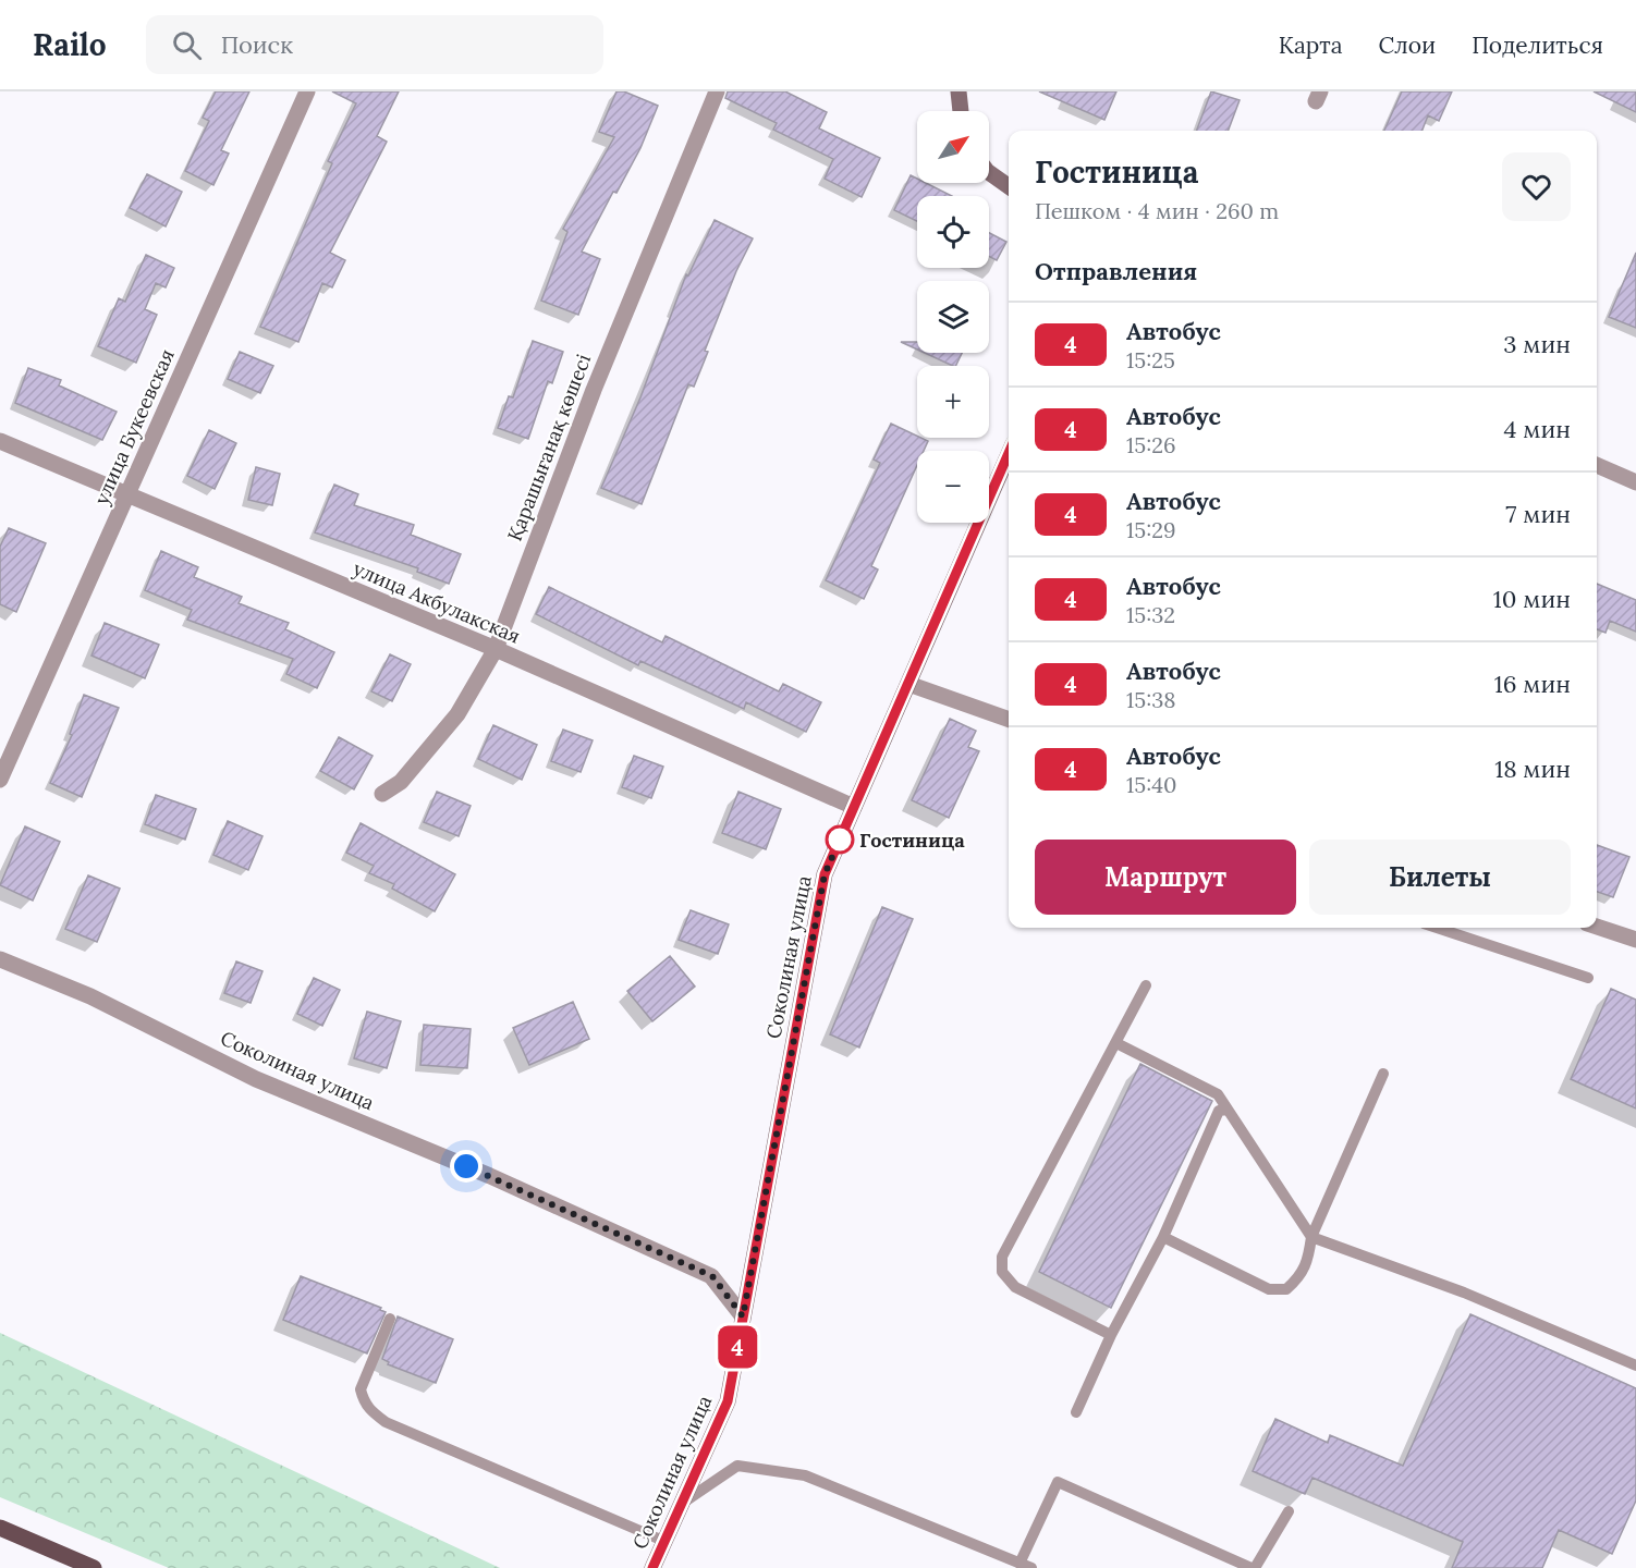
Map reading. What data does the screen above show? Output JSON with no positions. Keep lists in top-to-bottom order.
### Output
{
  "streets": {
    "street": [
      "улица Букеевская",
      "Қарашығанақ көшесі",
      "улица Акбулакская",
      "Соколиная улица"
    ]
  },
  "crossings": [
    ["улица Букеевская", "улица Акбулакская"],
    ["Қарашығанақ көшесі", "улица Акбулакская"],
    ["улица Акбулакская", "Соколиная улица"]
  ],
  "places": ["Гостиница"],
  "lines": ["bus line 4"],
  "north": "top right",
  "page": {
    "header": "Railo",
    "search": "Поиск",
    "nav": ["Карта", "Слои", "Поделиться"],
    "on_map": "4",
    "map_buttons": ["+", "−"],
    "heading": [
      ["Гостиница", "Пешком · 4 мин · 260 m"],
      "Отправления"
    ],
    "list": [
      {
        "mark": "4",
        "name": "Автобус",
        "note": "15:25",
        "value": "3 мин"
      },
      {
        "mark": "4",
        "name": "Автобус",
        "note": "15:26",
        "value": "4 мин"
      },
      {
        "mark": "4",
        "name": "Автобус",
        "note": "15:29",
        "value": "7 мин"
      },
      {
        "mark": "4",
        "name": "Автобус",
        "note": "15:32",
        "value": "10 мин"
      },
      {
        "mark": "4",
        "name": "Автобус",
        "note": "15:38",
        "value": "16 мин"
      },
      {
        "mark": "4",
        "name": "Автобус",
        "note": "15:40",
        "value": "18 мин"
      }
    ],
    "buttons": ["Маршрут", "Билеты"]
  }
}
